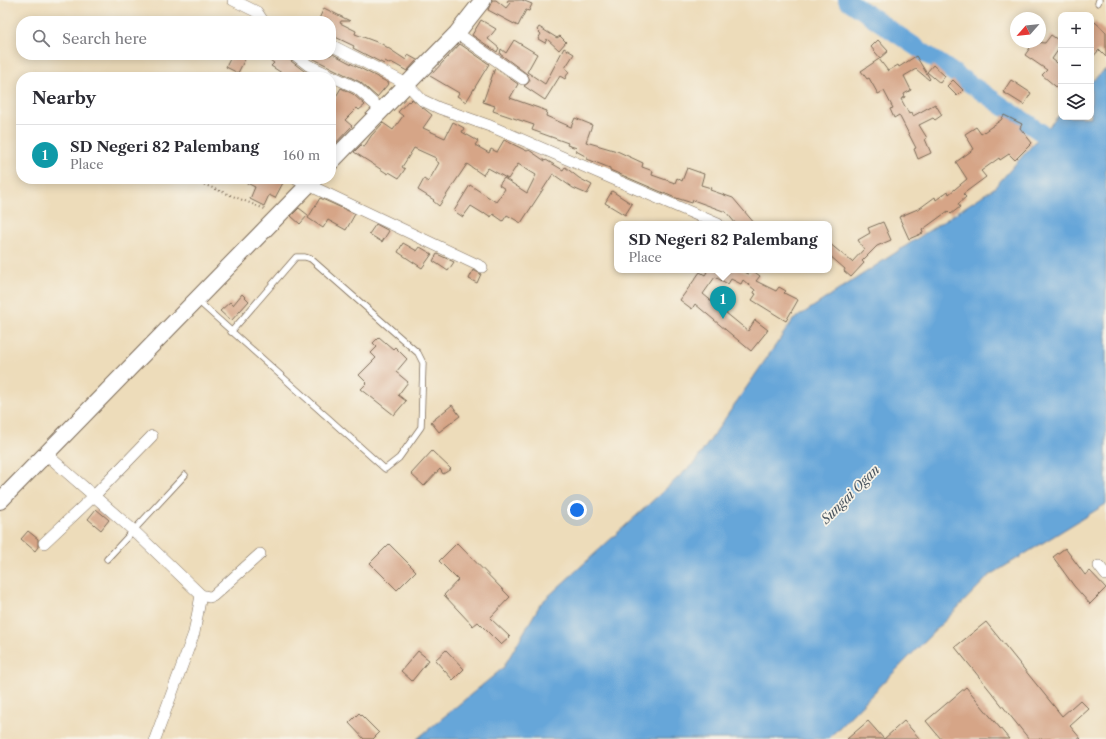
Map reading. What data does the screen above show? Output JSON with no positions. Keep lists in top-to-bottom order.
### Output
{
  "water": ["Sungai Ogan"],
  "north": "bottom left",
  "page": {
    "map_buttons": ["+", "−"],
    "search": "Search here",
    "heading": "Nearby",
    "list": [
      {
        "mark": "1",
        "name": "SD Negeri 82 Palembang",
        "note": "Place",
        "value": "160 m"
      }
    ],
    "popup": ["SD Negeri 82 Palembang", "Place"],
    "pins": "1"
  }
}
